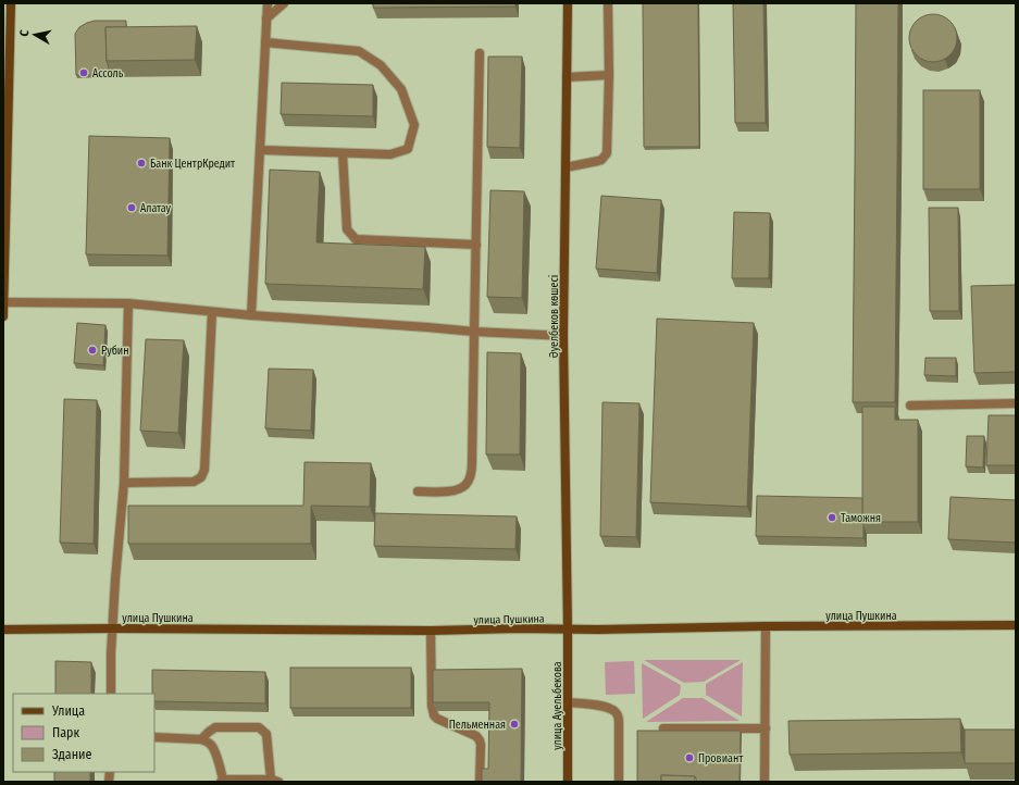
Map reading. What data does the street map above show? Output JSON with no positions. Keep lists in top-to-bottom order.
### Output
{
  "streets": {
    "street": ["Әуелбеков көшесі", "улица Пушкина", "улица Ауельбекова"]
  },
  "crossings": [
    ["Әуелбеков көшесі", "улица Пушкина"],
    ["Әуелбеков көшесі", "улица Ауельбекова"],
    ["улица Пушкина", "улица Ауельбекова"]
  ],
  "places": [
    "Ассоль",
    "Банк ЦентрКредит",
    "Алатау",
    "Рубин",
    "Таможня",
    "Пельменная",
    "Провиант"
  ],
  "legend": ["Улица", "Парк", "Здание"],
  "north": "left"
}
